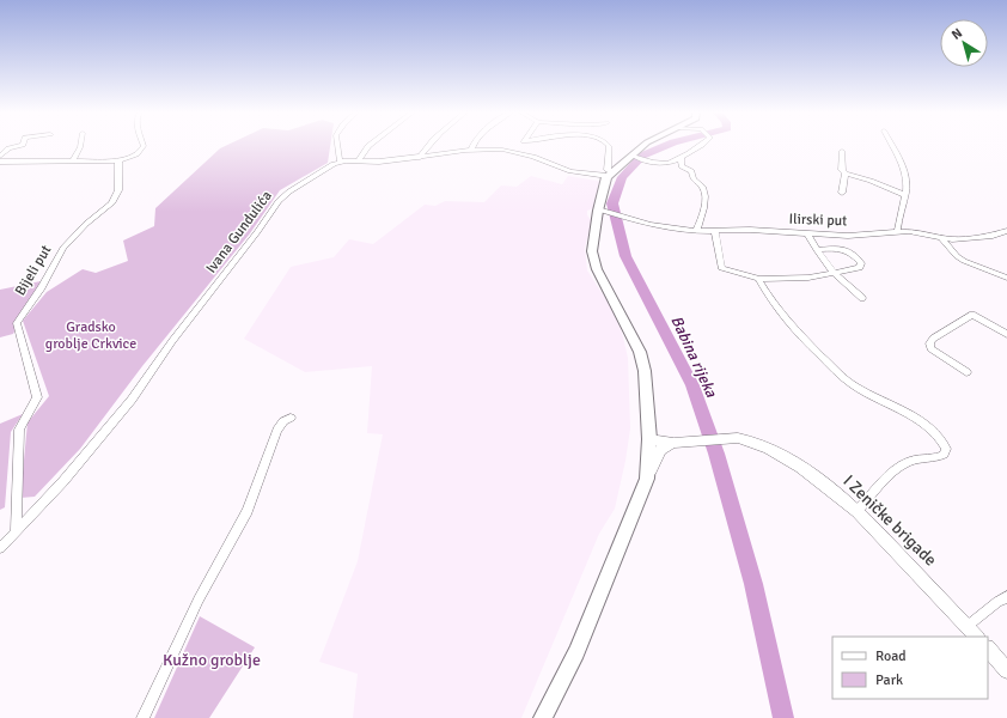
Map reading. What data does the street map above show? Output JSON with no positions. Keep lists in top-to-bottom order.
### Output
{
  "streets": {
    "street": [
      "Ilirski put",
      "Ivana Gundulića",
      "Bijeli put",
      "I Zeničke brigade"
    ]
  },
  "crossings": [
    ["Ivana Gundulića", "Bijeli put"]
  ],
  "water": ["Babina rijeka"],
  "parks": ["Gradsko groblje Crkvice", "Kužno groblje"],
  "legend": ["Road", "Park"],
  "north": "top left"
}
